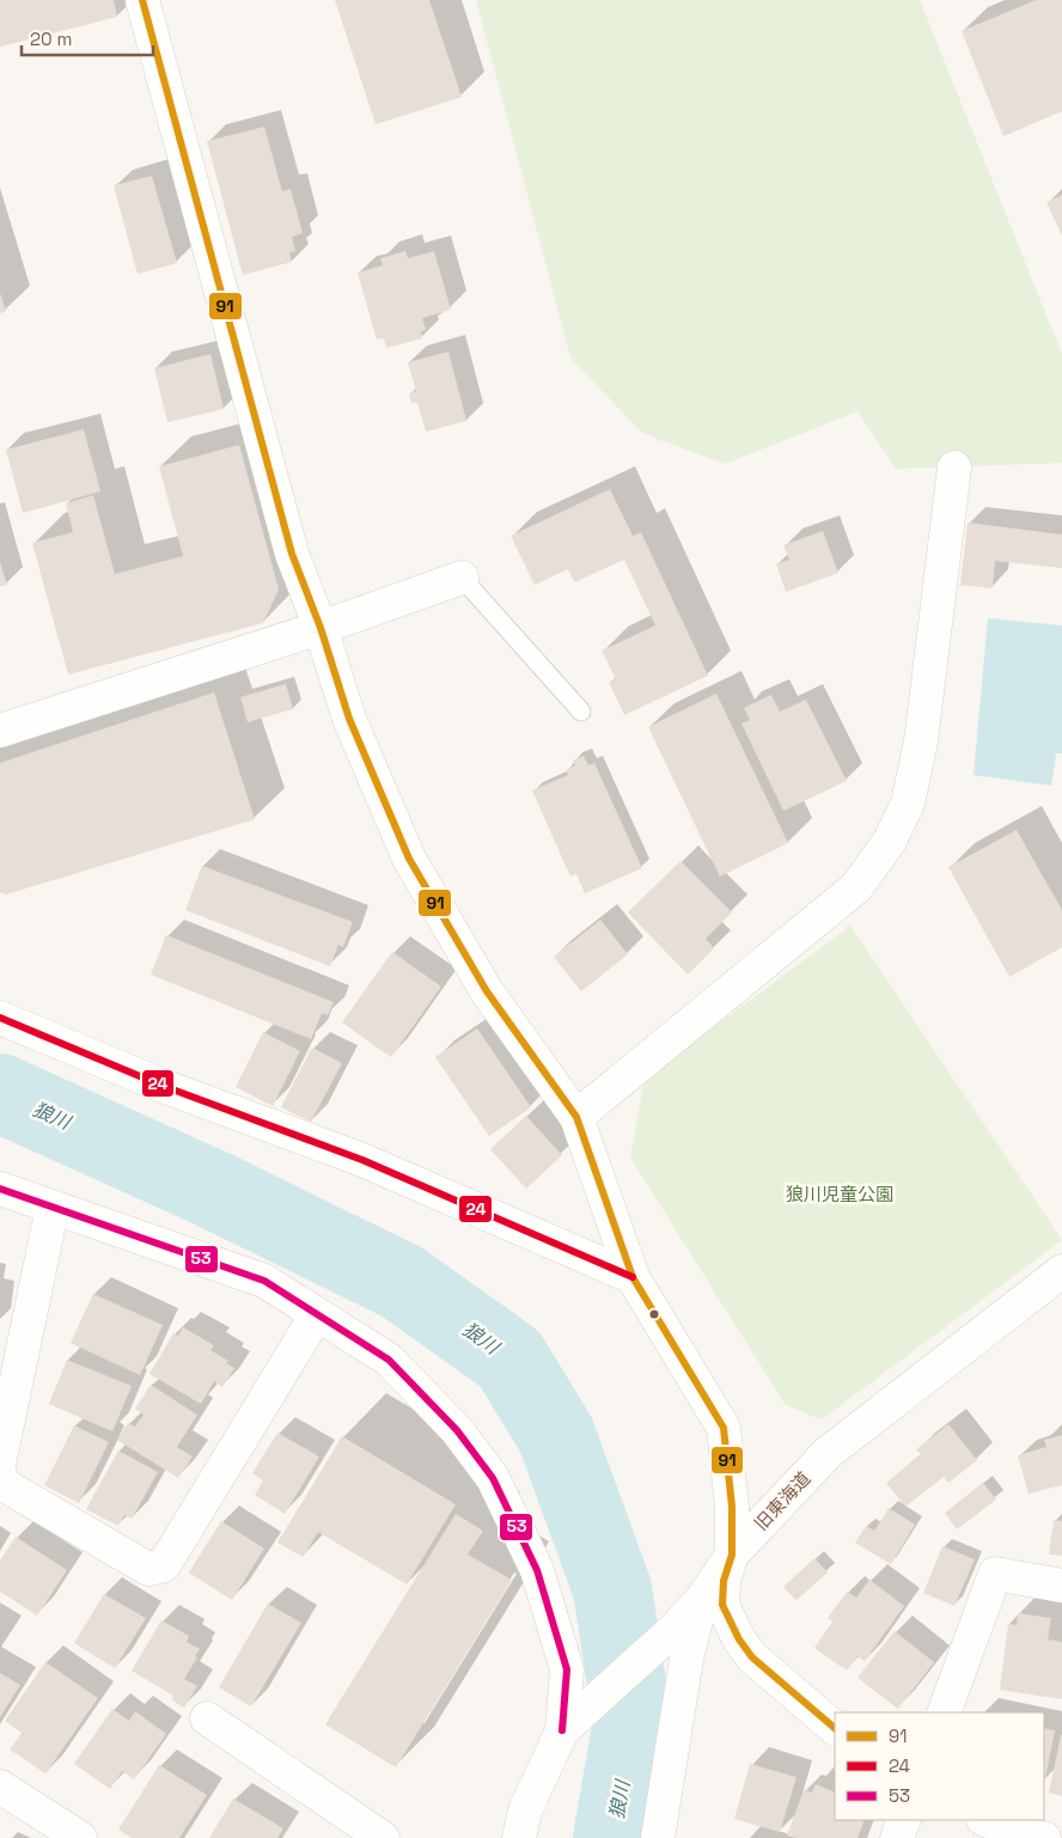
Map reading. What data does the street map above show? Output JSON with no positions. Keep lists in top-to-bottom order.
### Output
{
  "streets": {
    "street": ["旧東海道"]
  },
  "water": ["狼川"],
  "parks": ["狼川児童公園"],
  "lines": ["transit line 91", "transit line 24", "transit line 53"],
  "legend": ["91", "24", "53"],
  "scale_bar": "20 m"
}
